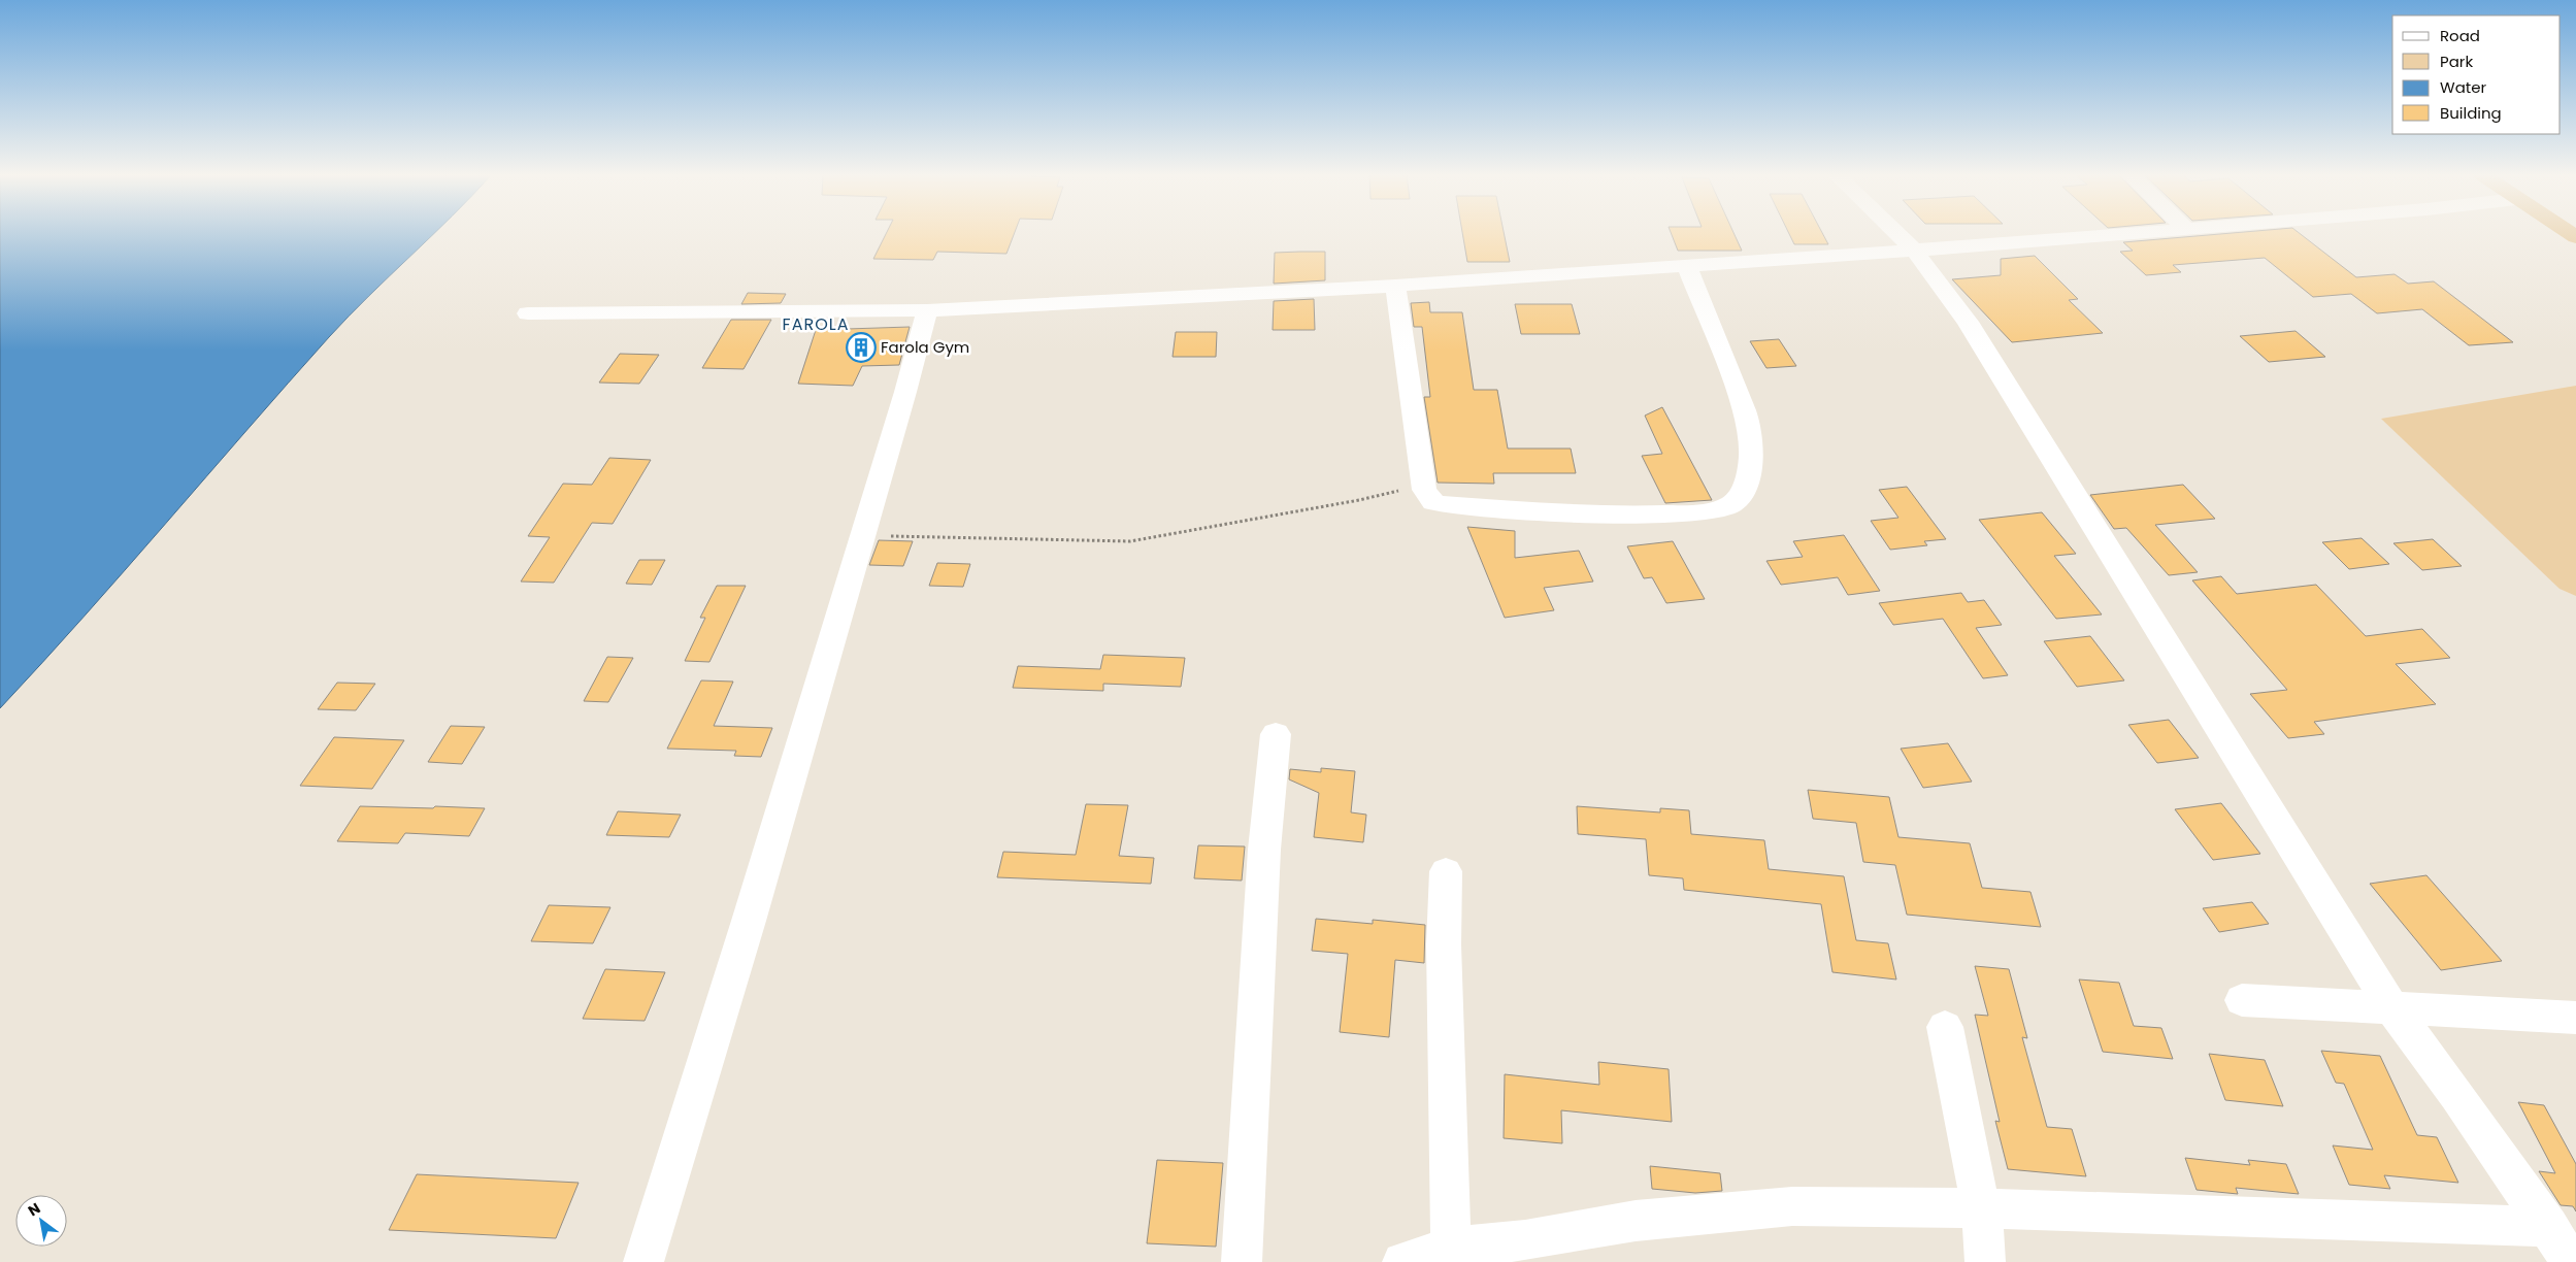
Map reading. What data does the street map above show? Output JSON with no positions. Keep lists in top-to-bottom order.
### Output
{
  "districts": ["FAROLA"],
  "places": {
    "building": ["Farola Gym"]
  },
  "legend": [
    "Road",
    "Park",
    "Water",
    "Building"
  ],
  "north": "top left"
}
